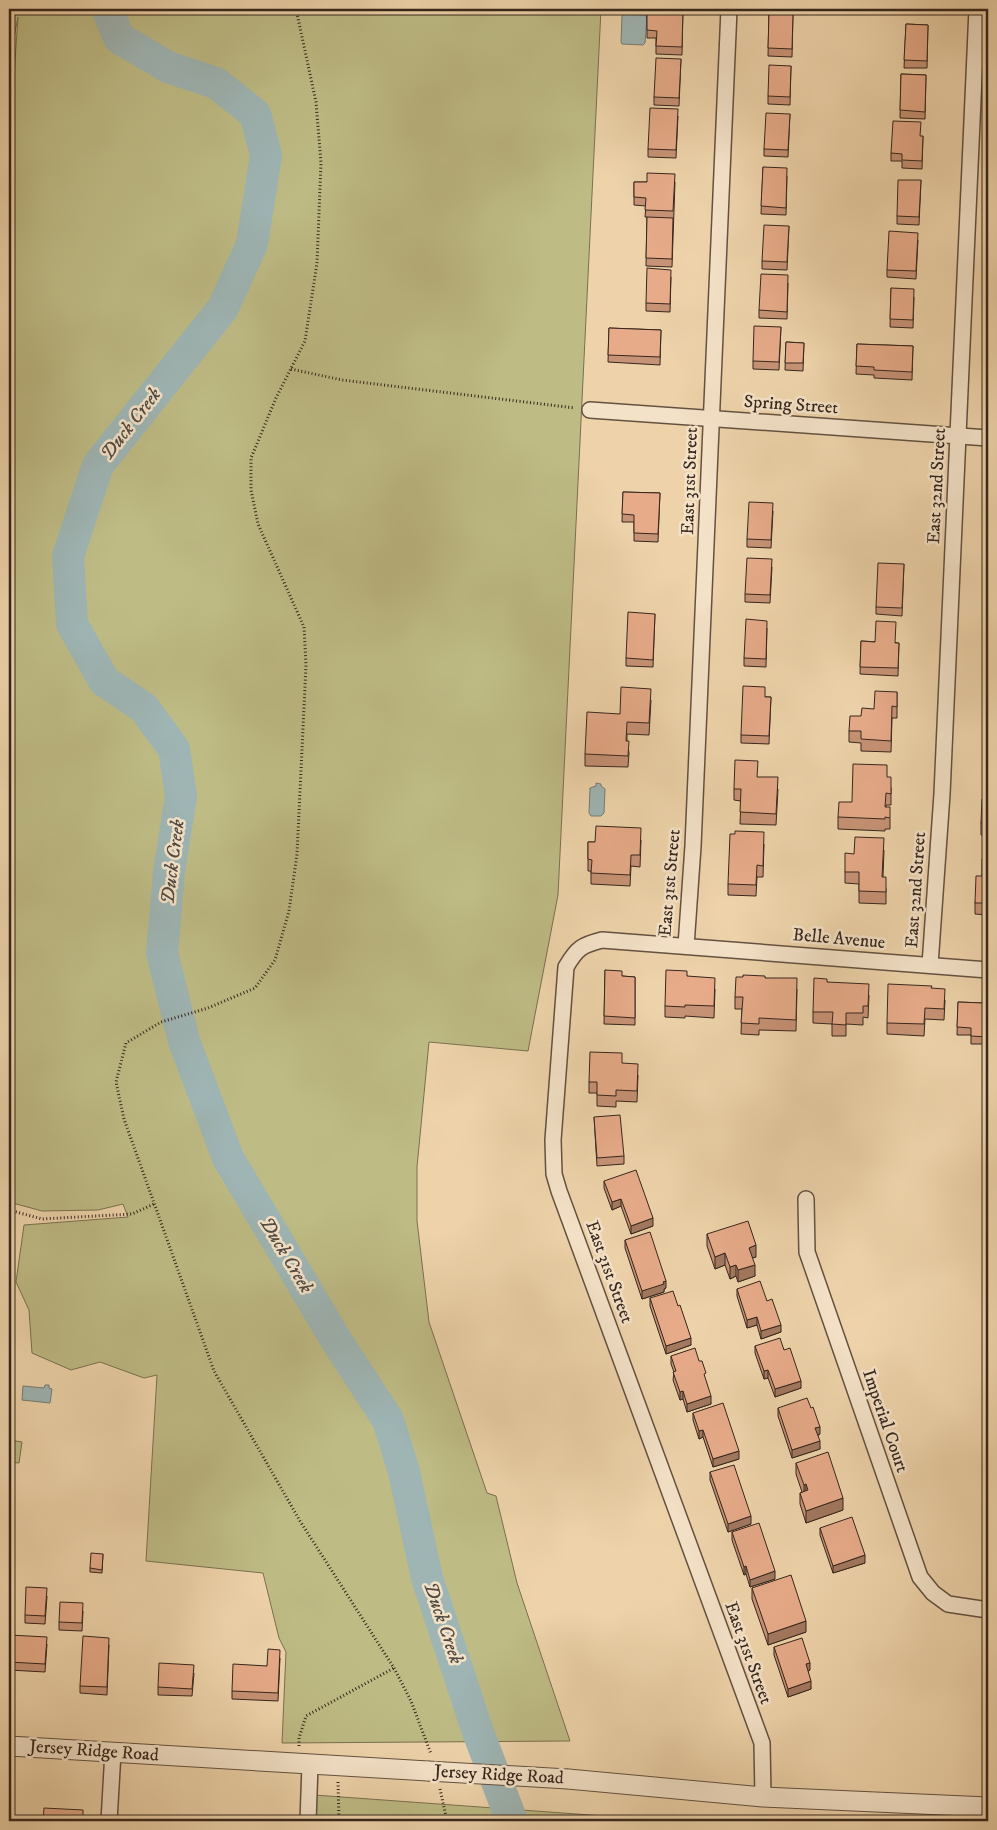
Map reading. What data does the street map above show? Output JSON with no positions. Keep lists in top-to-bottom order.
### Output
{
  "streets": {
    "street": [
      "Spring Street",
      "East 31st Street",
      "East 32nd Street",
      "Belle Avenue",
      "Imperial Court",
      "Jersey Ridge Road"
    ]
  },
  "crossings": [
    ["Spring Street", "East 31st Street"],
    ["Spring Street", "East 32nd Street"],
    ["East 31st Street", "Belle Avenue"],
    ["East 31st Street", "Jersey Ridge Road"],
    ["East 32nd Street", "Belle Avenue"]
  ],
  "water": ["Duck Creek"]
}
